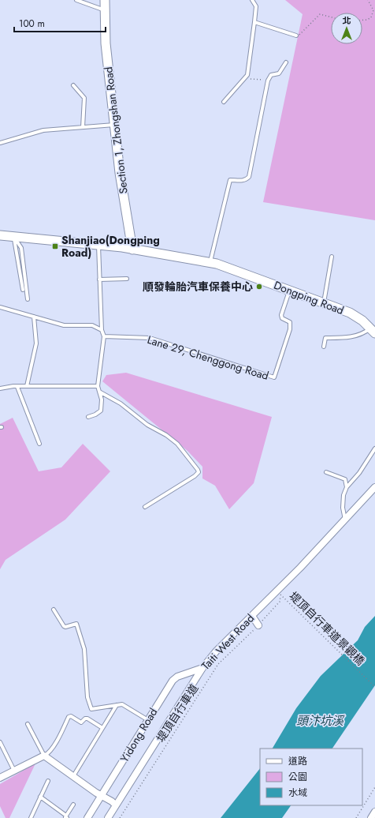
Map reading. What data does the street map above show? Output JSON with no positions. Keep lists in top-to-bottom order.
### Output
{
  "streets": {
    "main road": ["Section 1, Zhongshan Road", "Dongping Road"],
    "street": ["Taiti West Road", "Yidong Road"],
    "lane": ["Lane 29, Chenggong Road"],
    "path": ["堤頂自行車道景觀橋", "堤頂自行車道"]
  },
  "crossings": [
    ["Section 1, Zhongshan Road", "Dongping Road"],
    ["Dongping Road", "Lane 29, Chenggong Road"],
    ["堤頂自行車道景觀橋", "堤頂自行車道"],
    ["Taiti West Road", "Yidong Road"]
  ],
  "water": ["頭汴坑溪"],
  "places": {
    "transit": ["Shanjiao(Dongping Road)"],
    "other": ["順發輪胎汽車保養中心"]
  },
  "legend": ["道路", "公園", "水域"],
  "scale_bar": "100 m",
  "north": "top"
}
